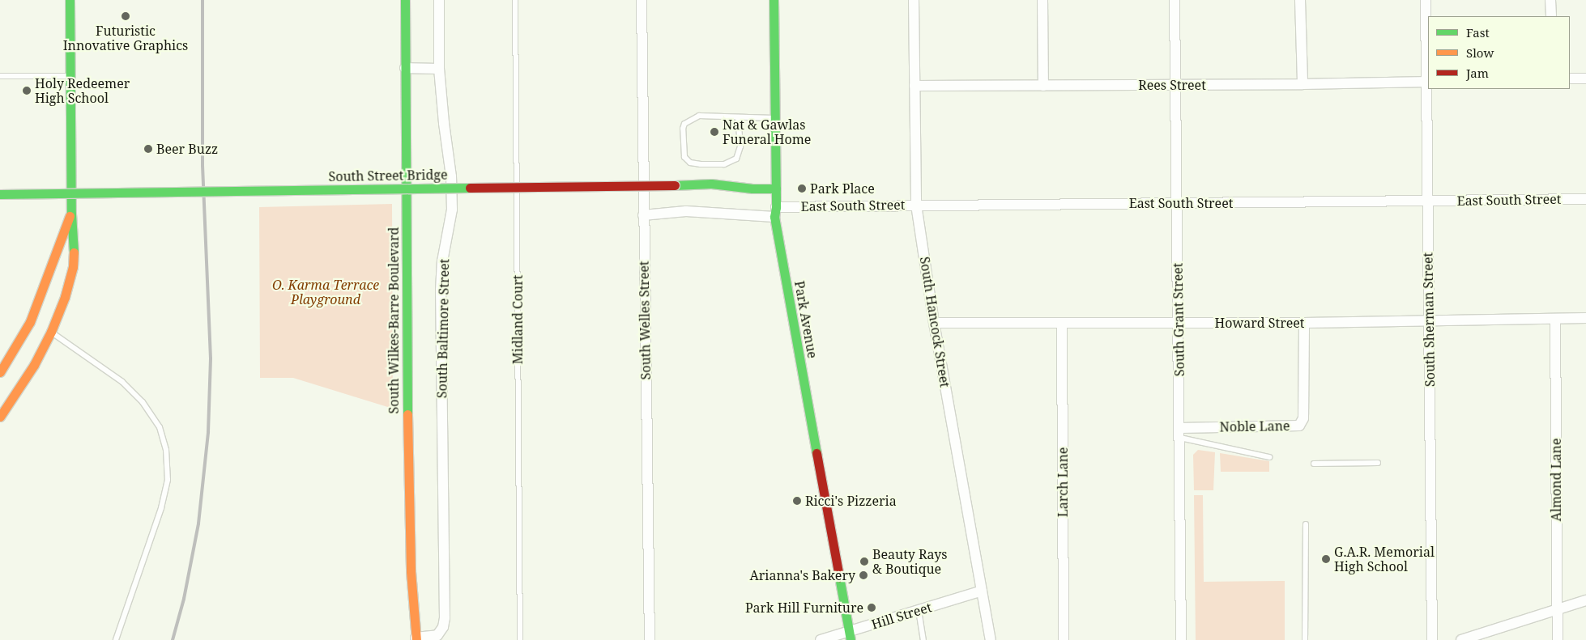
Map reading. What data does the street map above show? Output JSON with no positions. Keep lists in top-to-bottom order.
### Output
{
  "streets": {
    "main road": ["South Street Bridge", "Park Avenue", "South Wilkes-Barre Boulevard"],
    "street": [
      "Rees Street",
      "East South Street",
      "South Grant Street",
      "South Sherman Street",
      "South Welles Street",
      "South Hancock Street",
      "Howard Street",
      "South Baltimore Street",
      "Noble Lane",
      "Almond Lane",
      "Larch Lane",
      "Hill Street"
    ],
    "lane": ["Midland Court"]
  },
  "crossings": [
    ["Rees Street", "South Grant Street"],
    ["Rees Street", "South Sherman Street"],
    ["Rees Street", "South Hancock Street"],
    ["South Street Bridge", "Park Avenue"],
    ["East South Street", "Park Avenue"],
    ["East South Street", "South Grant Street"],
    ["East South Street", "South Sherman Street"],
    ["East South Street", "South Welles Street"],
    ["East South Street", "South Hancock Street"],
    ["Park Avenue", "Hill Street"],
    ["South Grant Street", "Howard Street"],
    ["South Grant Street", "Noble Lane"],
    ["South Sherman Street", "Howard Street"],
    ["South Wilkes-Barre Boulevard", "South Baltimore Street"],
    ["South Hancock Street", "Howard Street"],
    ["South Hancock Street", "Hill Street"],
    ["Howard Street", "Noble Lane"],
    ["Howard Street", "Almond Lane"],
    ["Howard Street", "Larch Lane"]
  ],
  "parks": ["O. Karma Terrace Playground"],
  "places": [
    "Futuristic Innovative Graphics",
    "Holy Redeemer High School",
    "Nat & Gawlas Funeral Home",
    "Beer Buzz",
    "Park Place",
    "Ricci's Pizzeria",
    "G.A.R. Memorial High School",
    "Beauty Rays & Boutique",
    "Arianna's Bakery",
    "Park Hill Furniture"
  ],
  "legend": ["Fast", "Slow", "Jam"]
}
